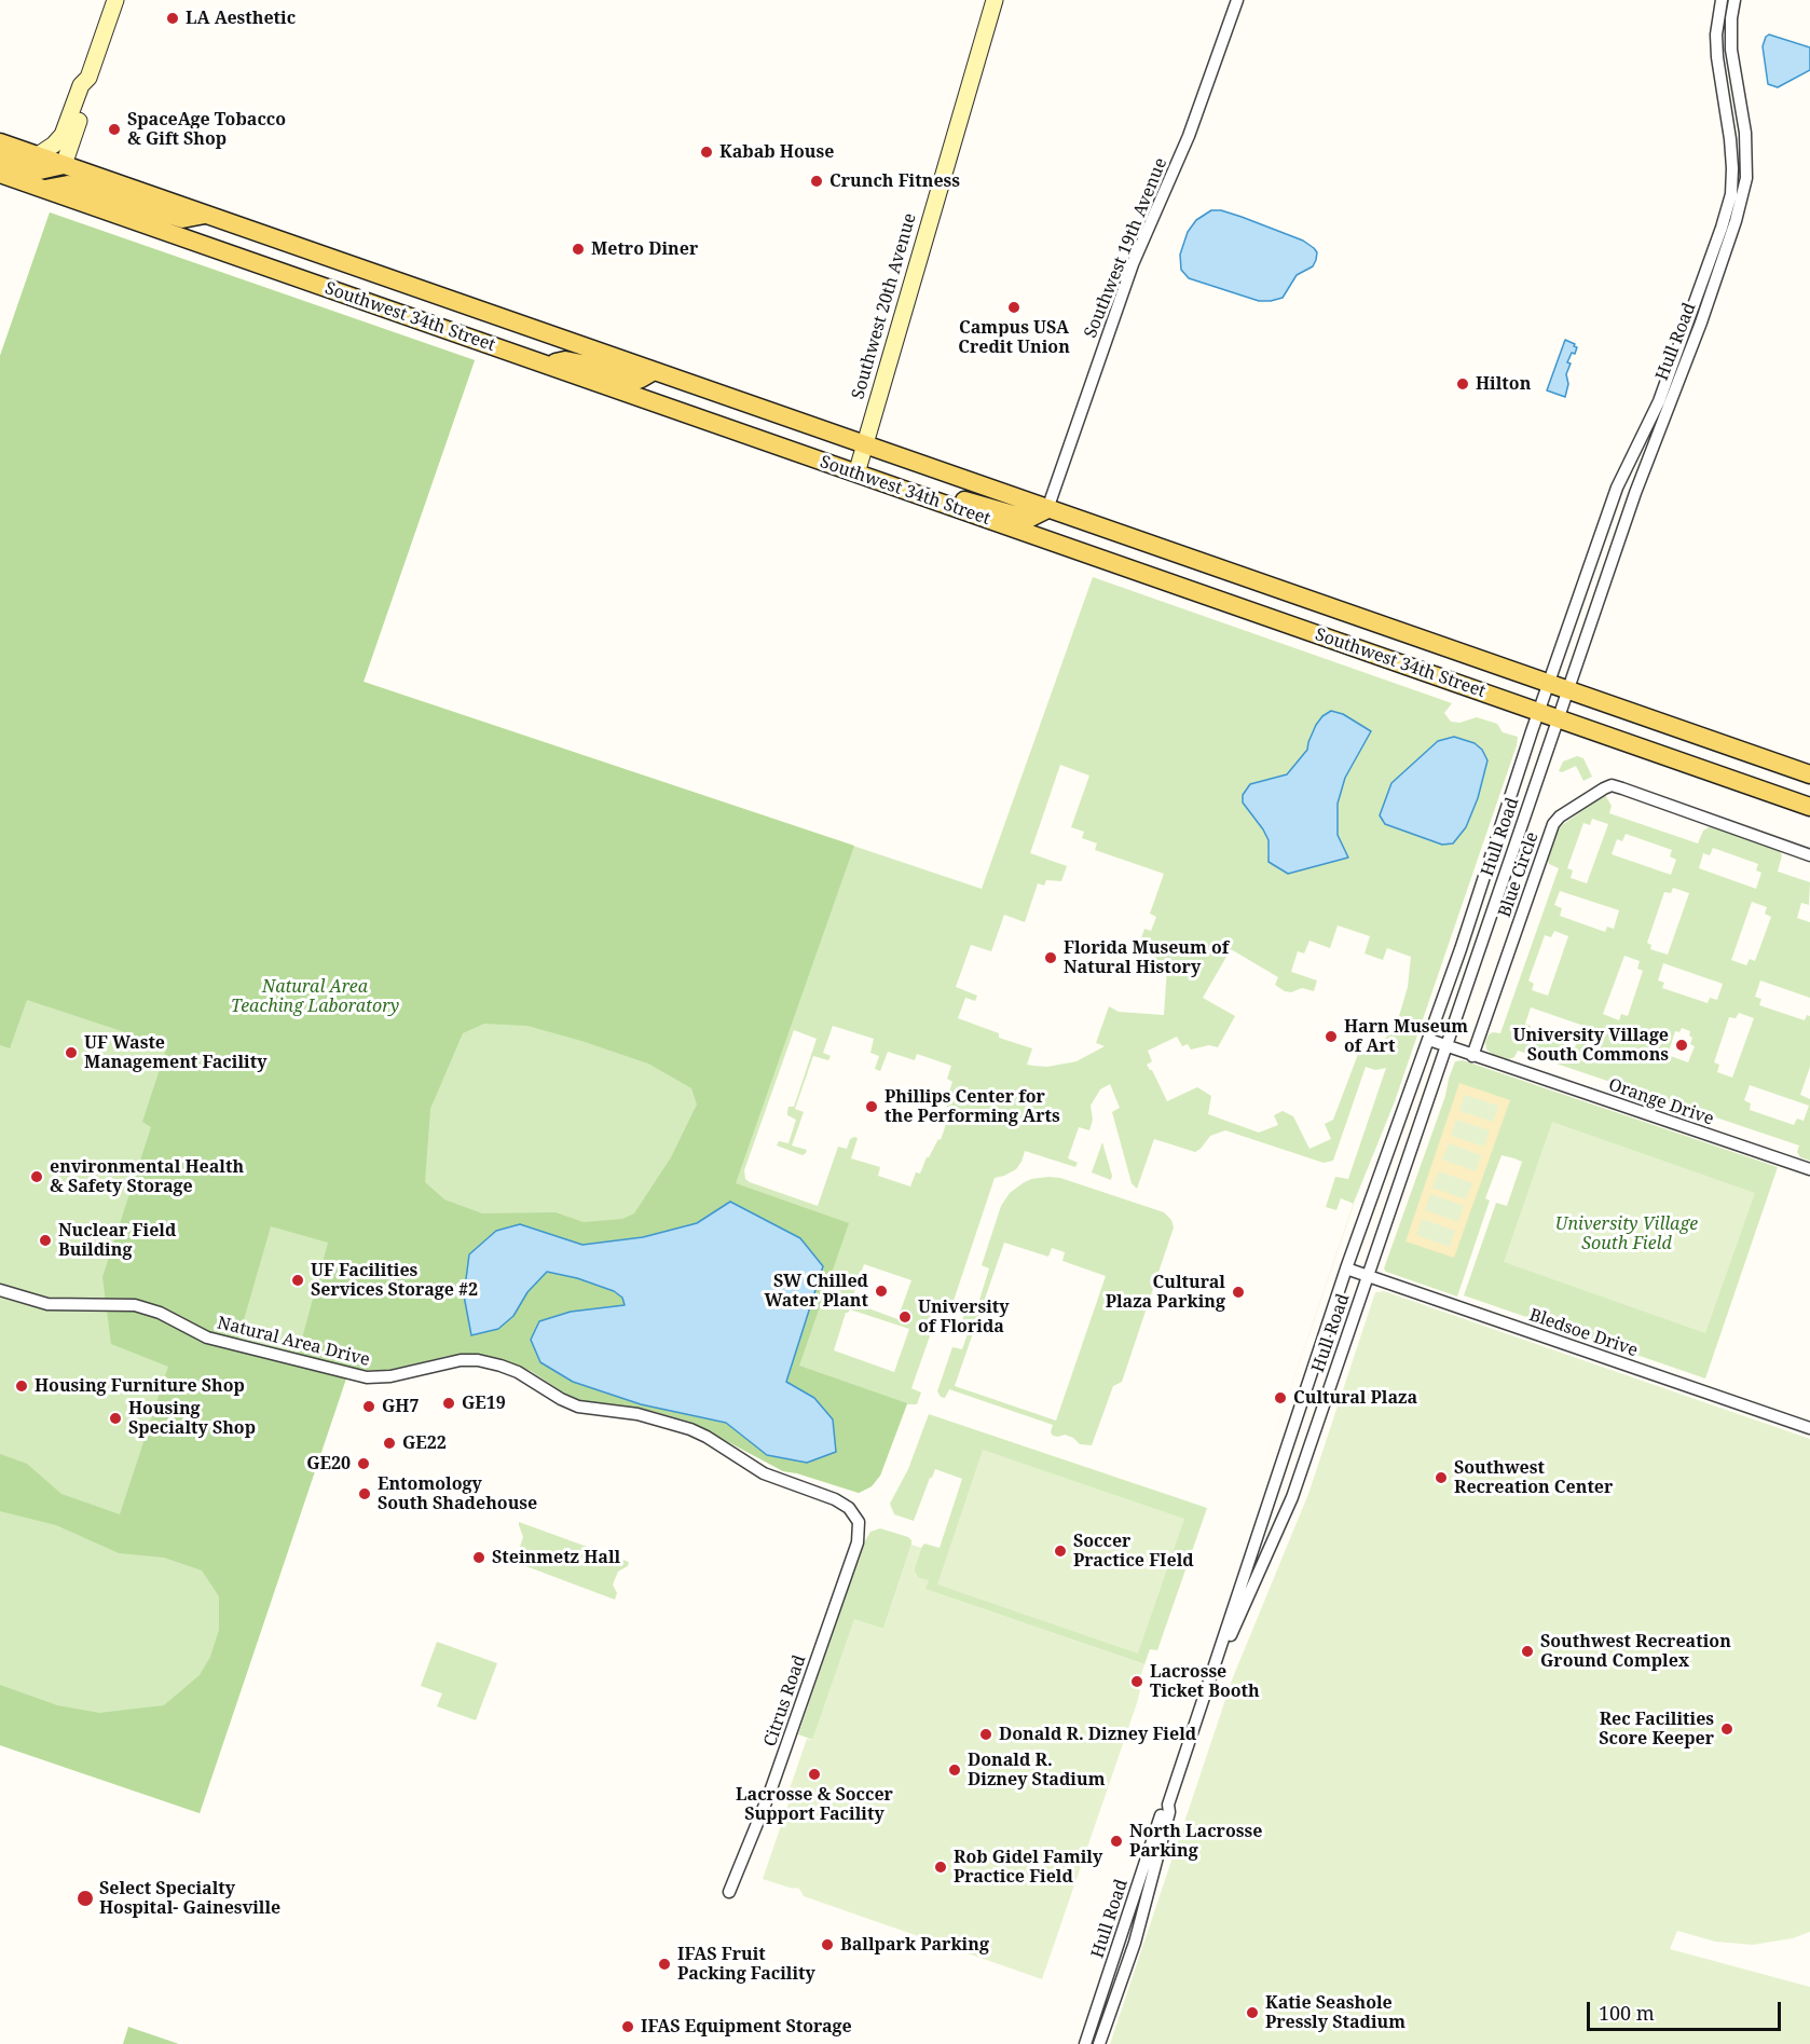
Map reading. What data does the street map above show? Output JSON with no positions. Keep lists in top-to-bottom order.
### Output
{
  "streets": {
    "main road": ["Southwest 20th Avenue", "Southwest 34th Street"],
    "street": [
      "Southwest 19th Avenue",
      "Hull Road",
      "Blue Circle",
      "Orange Drive",
      "Bledsoe Drive",
      "Natural Area Drive",
      "Citrus Road"
    ]
  },
  "crossings": [
    ["Southwest 19th Avenue", "Southwest 34th Street"],
    ["Southwest 20th Avenue", "Southwest 34th Street"],
    ["Southwest 34th Street", "Hull Road"],
    ["Hull Road", "Orange Drive"],
    ["Hull Road", "Bledsoe Drive"],
    ["Blue Circle", "Orange Drive"],
    ["Natural Area Drive", "Citrus Road"]
  ],
  "parks": ["Natural Area Teaching Laboratory", "University Village South Field"],
  "places": [
    "LA Aesthetic",
    "SpaceAge Tobacco & Gift Shop",
    "Kabab House",
    "Crunch Fitness",
    "Metro Diner",
    "Campus USA Credit Union",
    "Hilton",
    "Florida Museum of Natural History",
    "Harn Museum of Art",
    "University Village South Commons",
    "UF Waste Management Facility",
    "Phillips Center for the Performing Arts",
    "environmental Health & Safety Storage",
    "Nuclear Field Building",
    "UF Facilities Services Storage #2",
    "SW Chilled Water Plant",
    "Cultural Plaza Parking",
    "University of Florida",
    "Housing Furniture Shop",
    "Cultural Plaza",
    "GE19",
    "GH7",
    "Housing Specialty Shop",
    "GE22",
    "GE20",
    "Southwest Recreation Center",
    "Entomology South Shadehouse",
    "Soccer Practice FIeld",
    "Steinmetz Hall",
    "Southwest Recreation Ground Complex",
    "Lacrosse Ticket Booth",
    "Rec Facilities Score Keeper",
    "Donald R. Dizney Field",
    "Donald R. Dizney Stadium",
    "Lacrosse & Soccer Support Facility",
    "North Lacrosse Parking",
    "Rob Gidel Family Practice Field",
    "Select Specialty Hospital- Gainesville",
    "Ballpark Parking",
    "IFAS Fruit Packing Facility",
    "Katie Seashole Pressly Stadium",
    "IFAS Equipment Storage"
  ],
  "scale_bar": "100 m"
}
